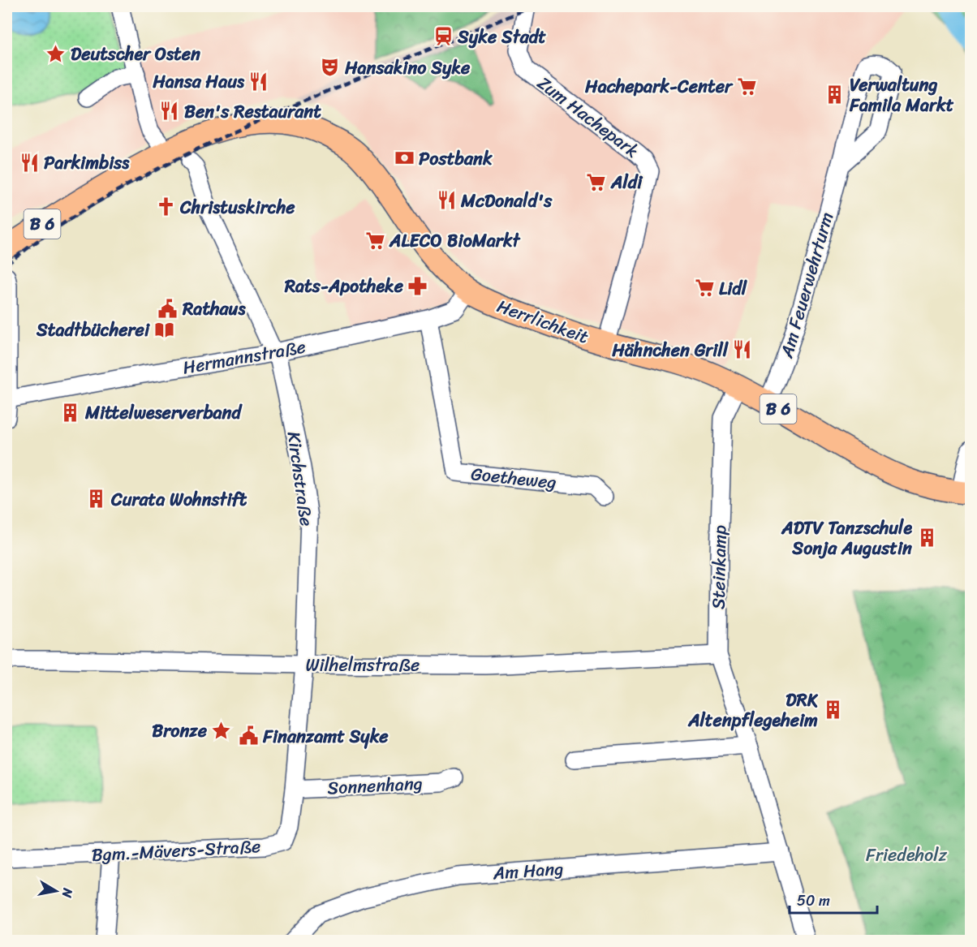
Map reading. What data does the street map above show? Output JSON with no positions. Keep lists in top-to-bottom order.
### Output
{
  "streets": {
    "main road": ["B 6", "Herrlichkeit"],
    "street": [
      "Zum Hachepark",
      "Am Feuerwehrturm",
      "Hermannstraße",
      "Goetheweg",
      "Kirchstraße",
      "Steinkamp",
      "Wilhelmstraße",
      "Sonnenhang",
      "Bgm.-Mävers-Straße",
      "Am Hang"
    ]
  },
  "crossings": [
    ["Zum Hachepark", "Herrlichkeit"],
    ["B 6", "Herrlichkeit"],
    ["Am Feuerwehrturm", "Herrlichkeit"],
    ["Herrlichkeit", "Hermannstraße"],
    ["Herrlichkeit", "Steinkamp"],
    ["Hermannstraße", "Goetheweg"],
    ["Hermannstraße", "Kirchstraße"],
    ["Kirchstraße", "Wilhelmstraße"],
    ["Kirchstraße", "Bgm.-Mävers-Straße"],
    ["Steinkamp", "Wilhelmstraße"],
    ["Steinkamp", "Am Hang"],
    ["Wilhelmstraße", "Bgm.-Mävers-Straße"],
    ["Sonnenhang", "Bgm.-Mävers-Straße"]
  ],
  "parks": ["Friedeholz"],
  "places": {
    "station": ["Syke Stadt"],
    "place": ["Deutscher Osten", "Bronze"],
    "theatre": ["Hansakino Syke"],
    "restaurant": [
      "Hansa Haus",
      "Ben's Restaurant",
      "Parkimbiss",
      "McDonald's",
      "Hähnchen Grill"
    ],
    "supermarket": [
      "Hachepark-Center",
      "Aldi",
      "ALECO BioMarkt",
      "Lidl"
    ],
    "building": [
      "Verwaltung Famila Markt",
      "Mittelweserverband",
      "Curata Wohnstift",
      "ADTV Tanzschule Sonja Augustin",
      "DRK Altenpflegeheim"
    ],
    "bank": ["Postbank"],
    "church": ["Christuskirche"],
    "pharmacy": ["Rats-Apotheke"],
    "public building": ["Rathaus", "Finanzamt Syke"],
    "library": ["Stadtbücherei"]
  },
  "scale_bar": "50 m",
  "north": "right"
}
